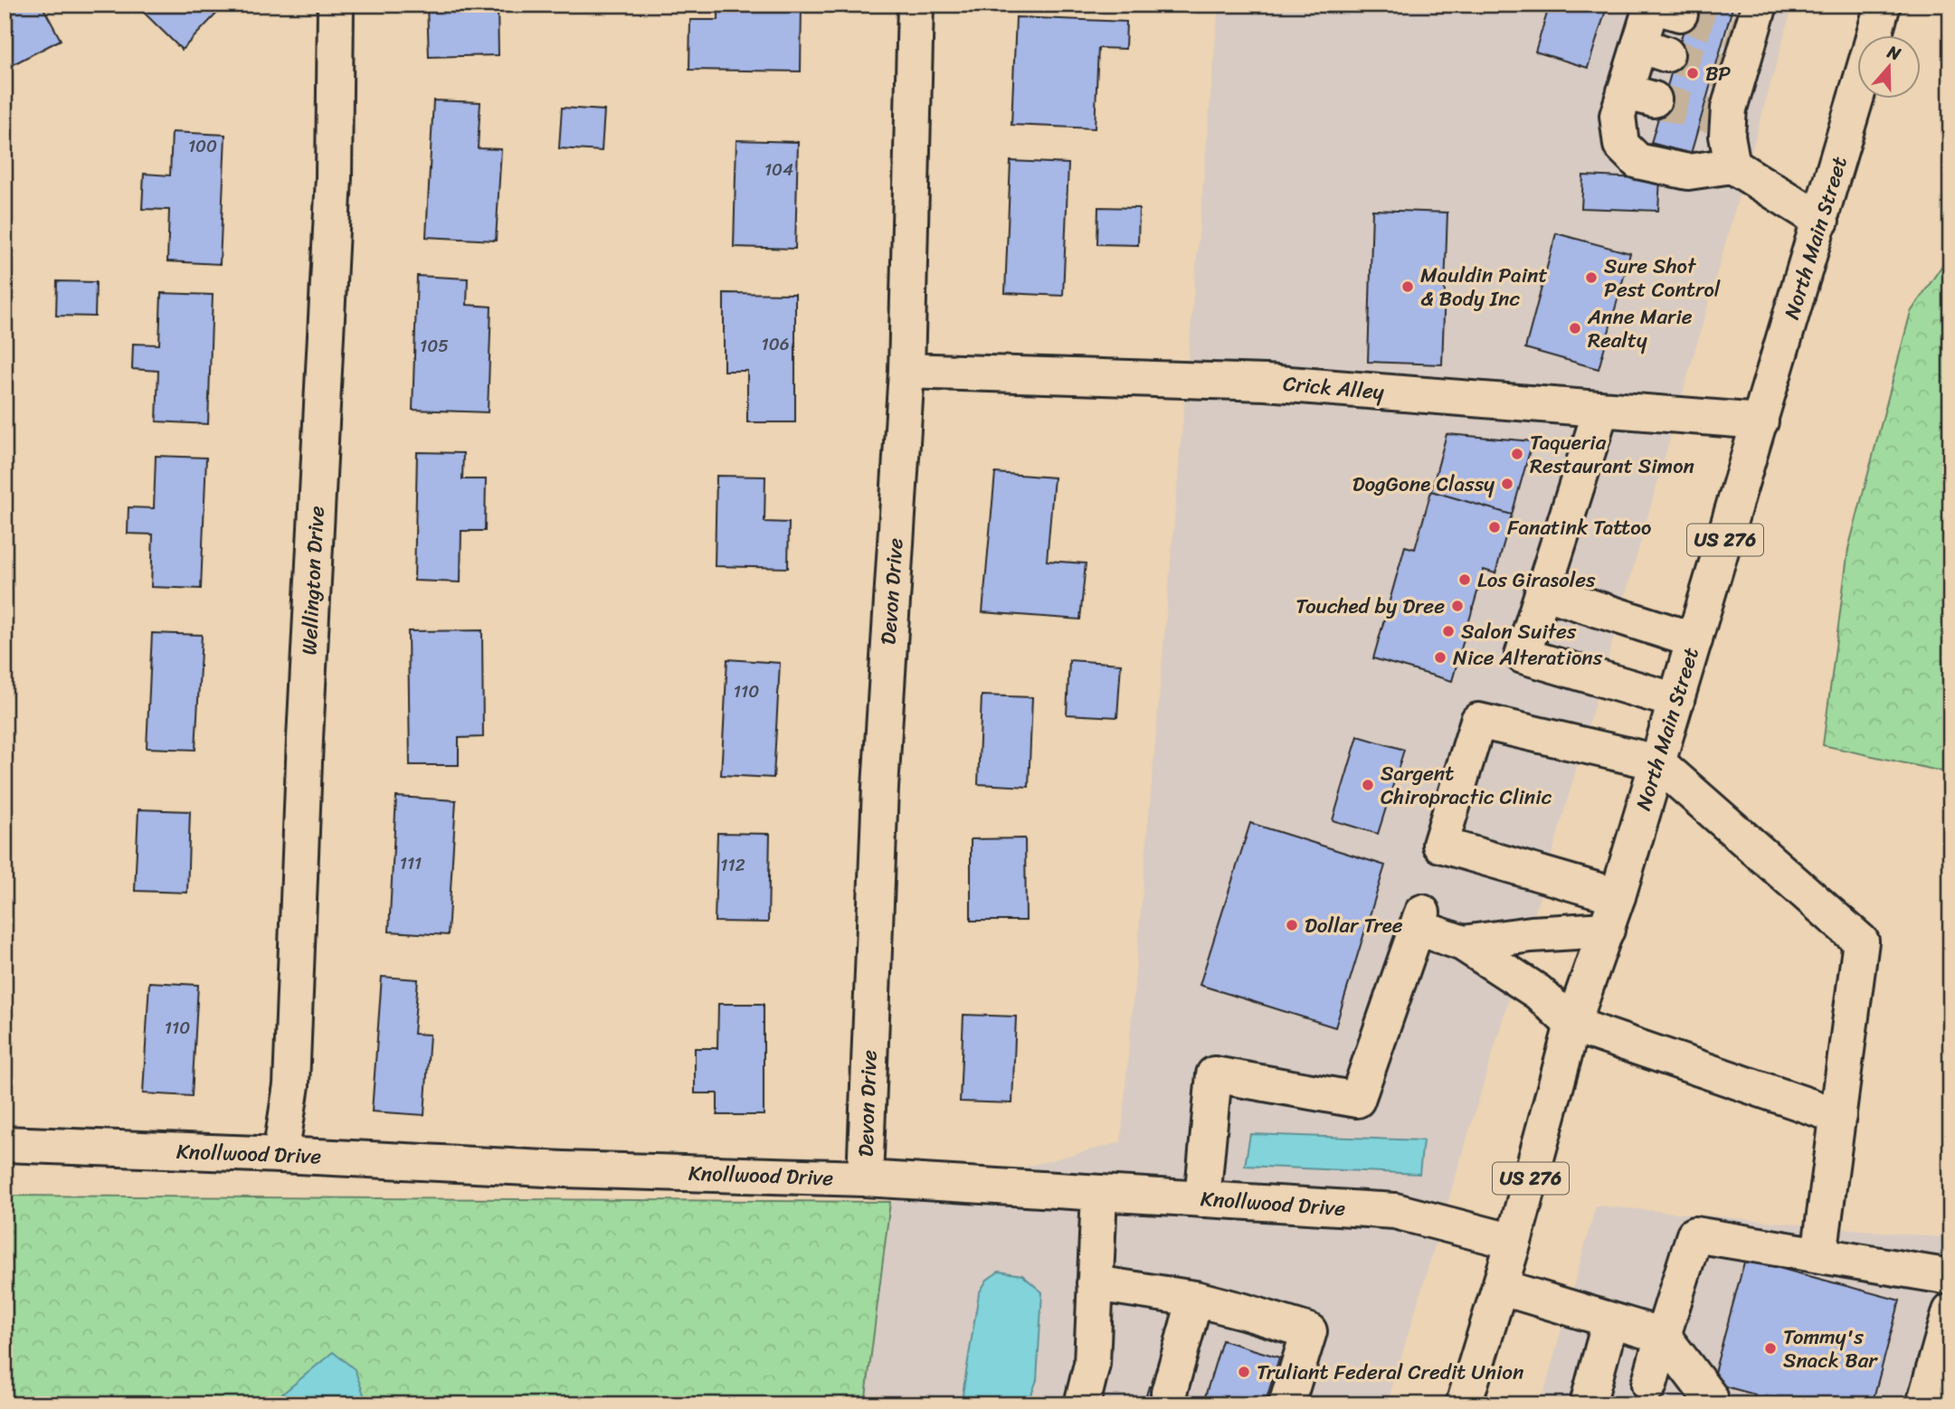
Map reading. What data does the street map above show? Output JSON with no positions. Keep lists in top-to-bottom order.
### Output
{
  "streets": {
    "street": [
      "North Main Street",
      "Crick Alley",
      "US 276",
      "Wellington Drive",
      "Devon Drive",
      "Knollwood Drive"
    ]
  },
  "crossings": [
    ["North Main Street", "Crick Alley"],
    ["North Main Street", "Knollwood Drive"],
    ["Crick Alley", "Devon Drive"],
    ["Wellington Drive", "Knollwood Drive"],
    ["Devon Drive", "Knollwood Drive"]
  ],
  "places": [
    "BP",
    "Sure Shot Pest Control",
    "Mauldin Paint & Body Inc",
    "Anne Marie Realty",
    "Taqueria Restaurant Simon",
    "DogGone Classy",
    "Fanatink Tattoo",
    "Los Girasoles",
    "Touched by Dree",
    "Salon Suites",
    "Nice Alterations",
    "Sargent Chiropractic Clinic",
    "Dollar Tree",
    "Tommy's Snack Bar",
    "Truliant Federal Credit Union"
  ],
  "house_numbers": [
    "100",
    "104",
    "106",
    "105",
    "110",
    "111",
    "112",
    "110"
  ],
  "north": "top"
}
